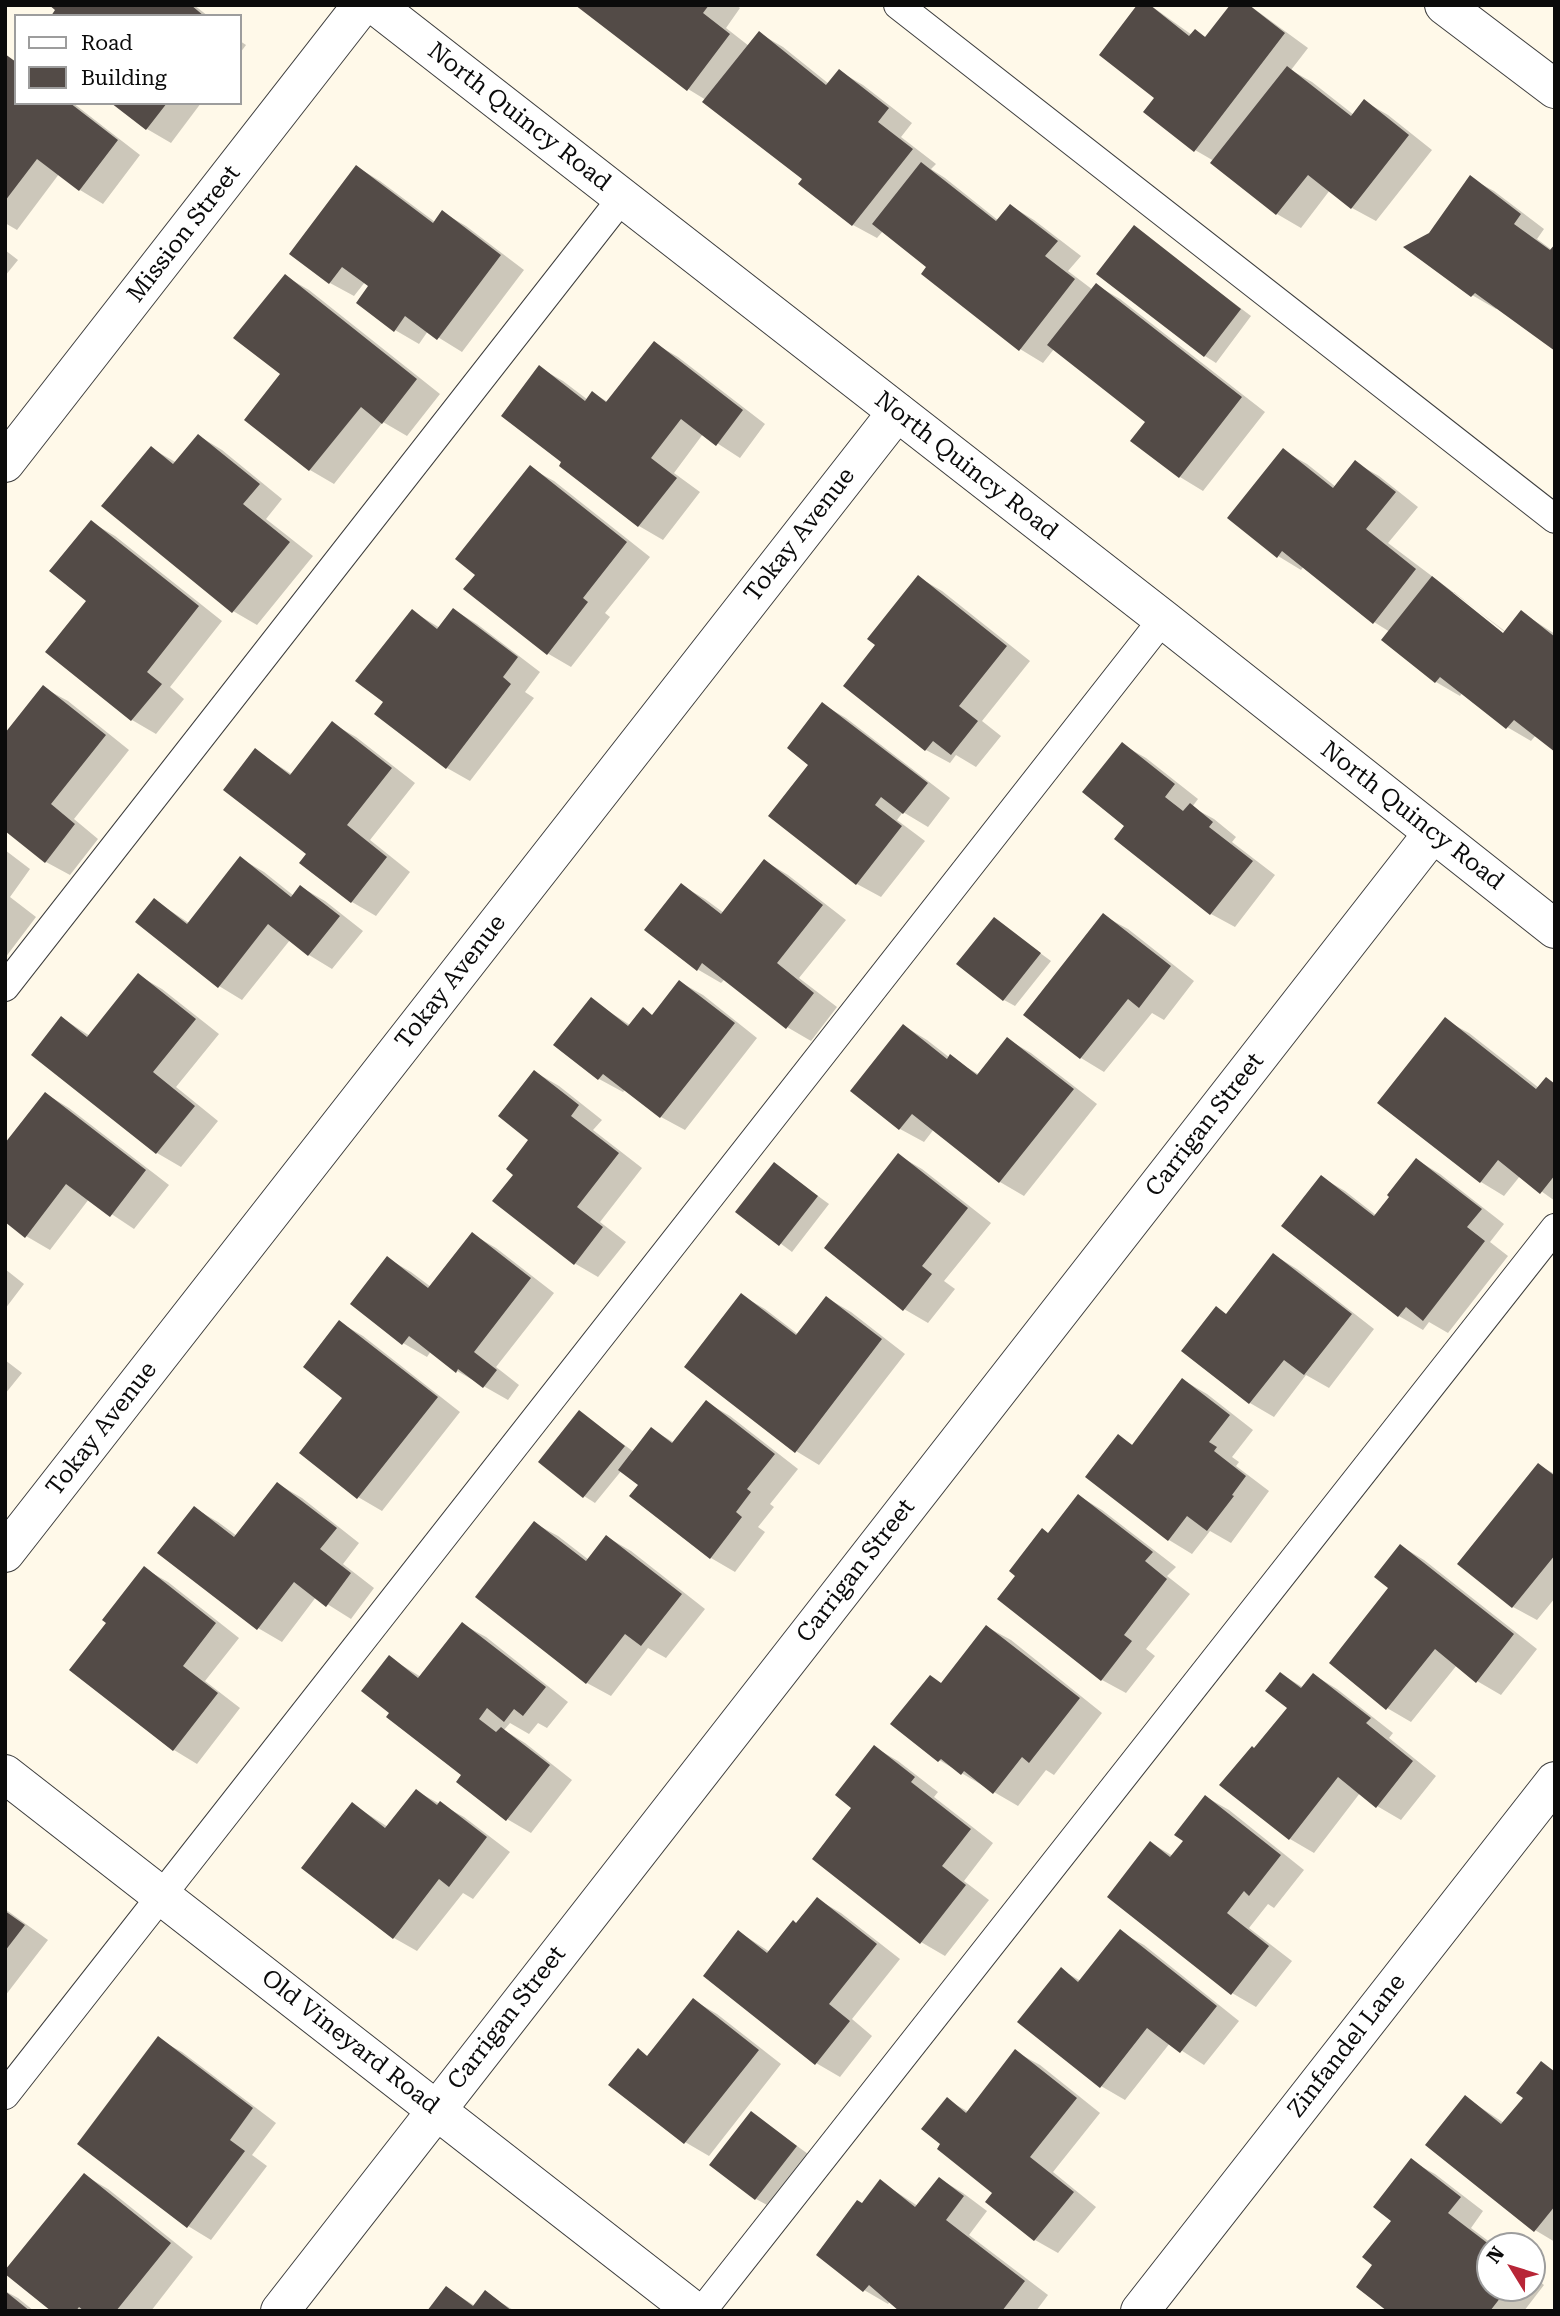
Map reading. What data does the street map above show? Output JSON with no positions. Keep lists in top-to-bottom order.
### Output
{
  "streets": {
    "street": [
      "North Quincy Road",
      "Mission Street",
      "Tokay Avenue",
      "Carrigan Street",
      "Old Vineyard Road",
      "Zinfandel Lane"
    ]
  },
  "crossings": [
    ["North Quincy Road", "Tokay Avenue"],
    ["North Quincy Road", "Carrigan Street"],
    ["Carrigan Street", "Old Vineyard Road"]
  ],
  "legend": ["Road", "Building"],
  "north": "top left"
}
